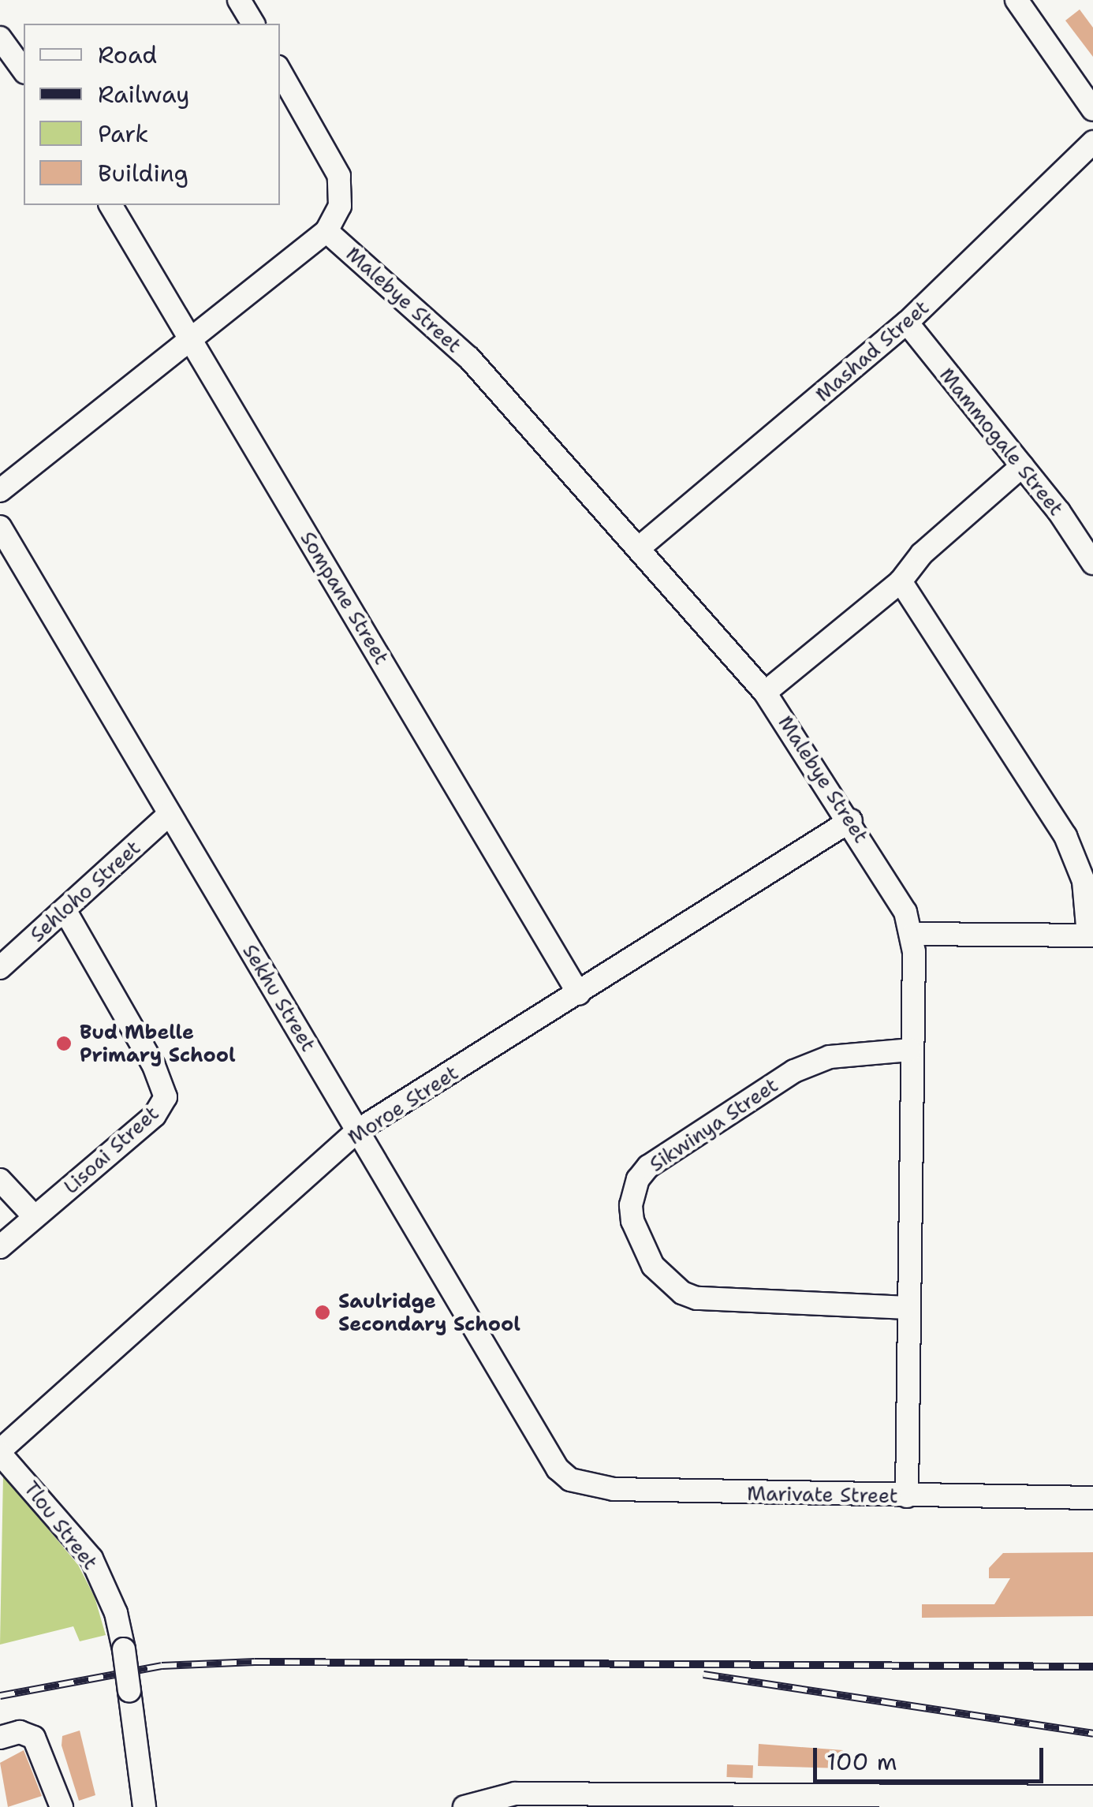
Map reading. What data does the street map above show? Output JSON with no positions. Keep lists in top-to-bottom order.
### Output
{
  "streets": {
    "street": [
      "Malebye Street",
      "Mashad Street",
      "Mammogale Street",
      "Sompane Street",
      "Sehloho Street",
      "Sekhu Street",
      "Moroe Street",
      "Sikwinya Street",
      "Lisoai Street",
      "Marivate Street",
      "Tlou Street"
    ]
  },
  "crossings": [
    ["Malebye Street", "Mashad Street"],
    ["Malebye Street", "Moroe Street"],
    ["Mashad Street", "Mammogale Street"],
    ["Sompane Street", "Moroe Street"],
    ["Sehloho Street", "Sekhu Street"],
    ["Sehloho Street", "Lisoai Street"],
    ["Sekhu Street", "Moroe Street"],
    ["Sekhu Street", "Marivate Street"],
    ["Moroe Street", "Tlou Street"]
  ],
  "places": ["Bud Mbelle Primary School", "Saulridge Secondary School"],
  "legend": [
    "Road",
    "Railway",
    "Park",
    "Building"
  ],
  "scale_bar": "100 m"
}
